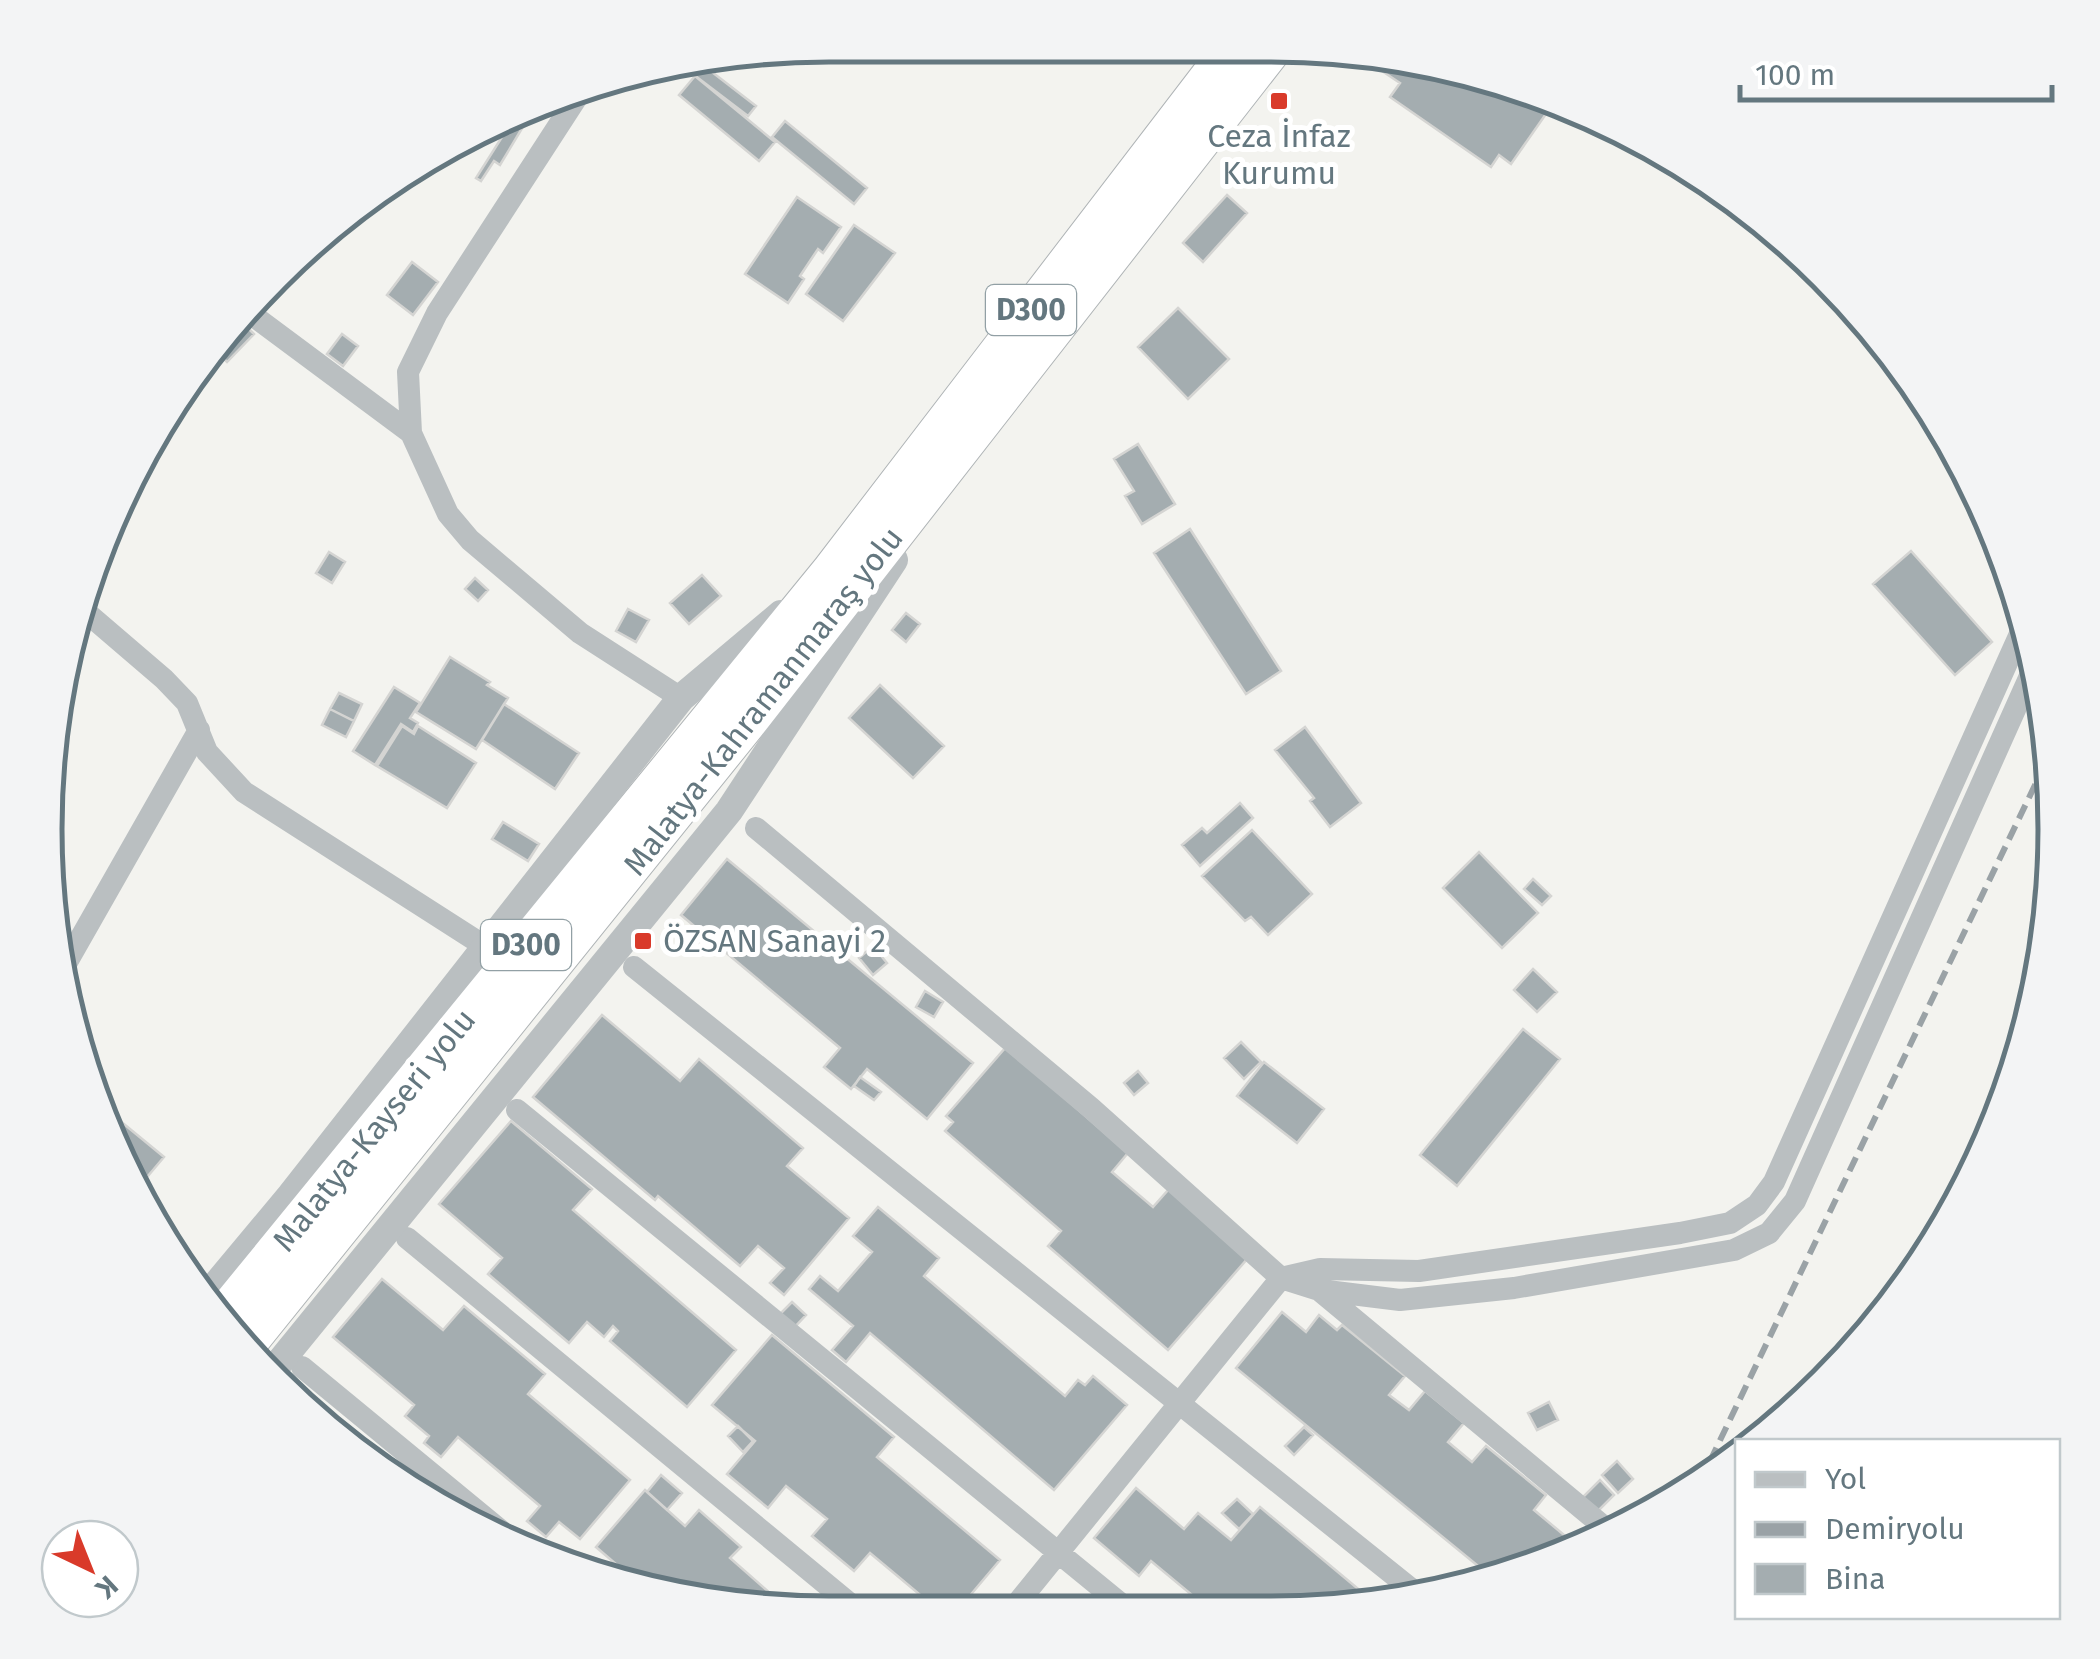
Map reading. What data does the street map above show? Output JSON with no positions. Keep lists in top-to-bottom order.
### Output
{
  "streets": {
    "highway": ["D300", "Malatya-Kahramanmaraş yolu", "Malatya-Kayseri yolu"]
  },
  "places": {
    "transit": ["Ceza İnfaz Kurumu", "ÖZSAN Sanayi 2"]
  },
  "legend": ["Yol", "Demiryolu", "Bina"],
  "scale_bar": "100 m",
  "north": "bottom right"
}
